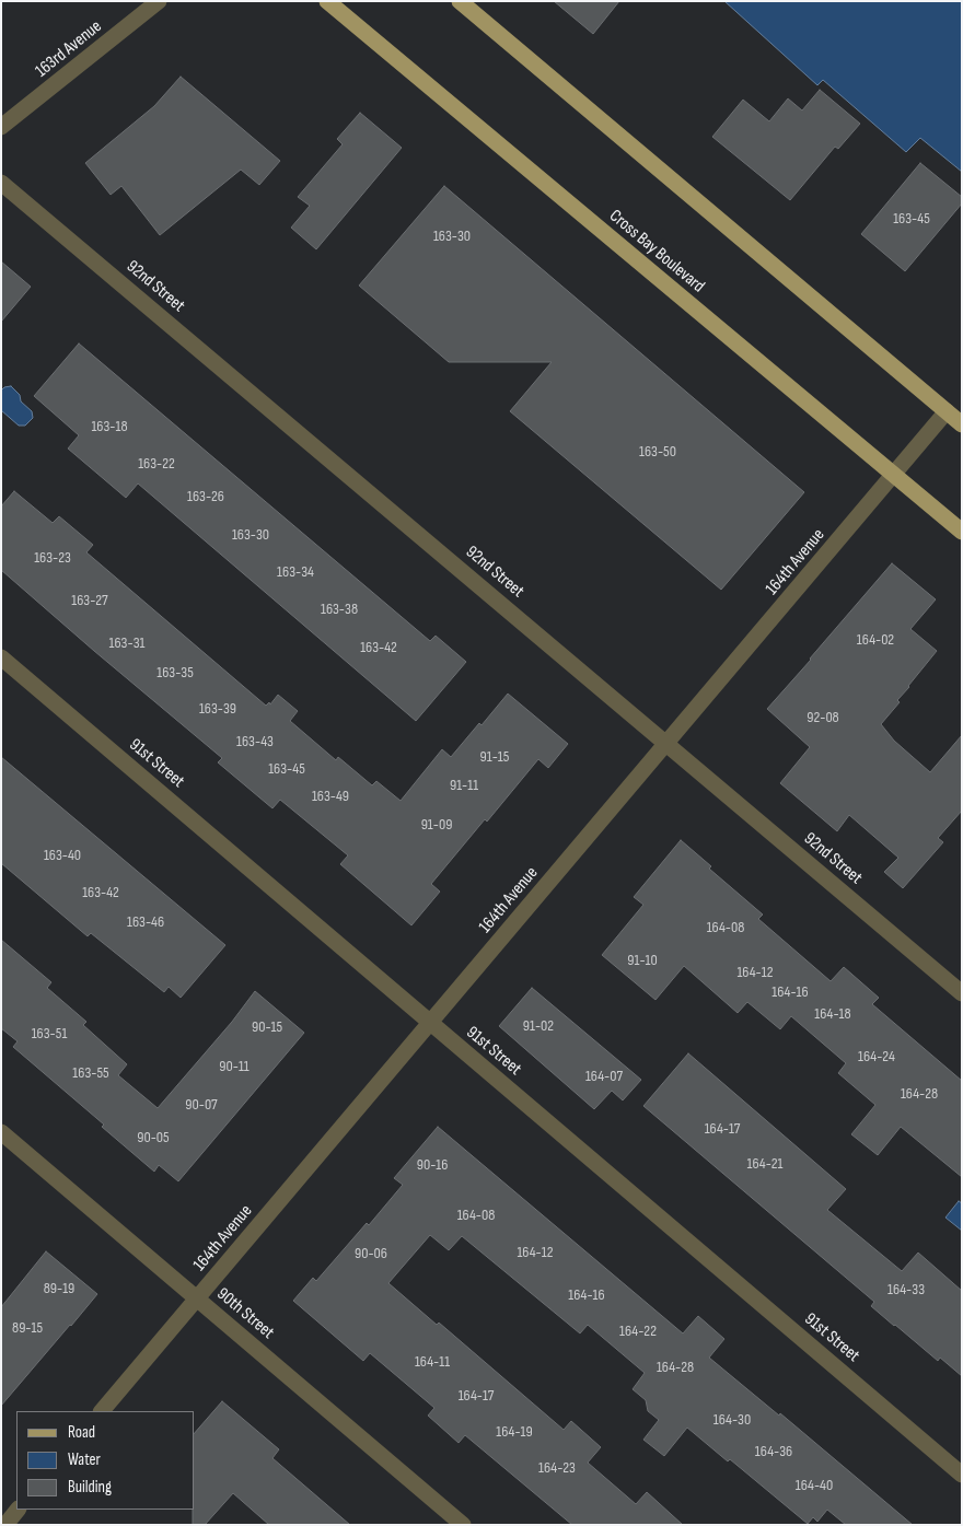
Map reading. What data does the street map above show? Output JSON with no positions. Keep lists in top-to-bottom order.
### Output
{
  "streets": {
    "main road": ["Cross Bay Boulevard"],
    "street": [
      "163rd Avenue",
      "92nd Street",
      "164th Avenue",
      "91st Street",
      "90th Street"
    ]
  },
  "crossings": [
    ["Cross Bay Boulevard", "164th Avenue"],
    ["92nd Street", "164th Avenue"],
    ["164th Avenue", "91st Street"],
    ["164th Avenue", "90th Street"]
  ],
  "house_numbers": [
    "163-45",
    "163-30",
    "163-18",
    "163-50",
    "163-22",
    "163-26",
    "163-30",
    "163-23",
    "163-34",
    "163-27",
    "163-38",
    "164-02",
    "163-31",
    "163-42",
    "163-35",
    "163-39",
    "92-08",
    "163-43",
    "91-15",
    "163-45",
    "91-11",
    "163-49",
    "91-09",
    "163-40",
    "163-42",
    "163-46",
    "164-08",
    "91-10",
    "164-12",
    "164-16",
    "164-18",
    "91-02",
    "90-15",
    "163-51",
    "164-24",
    "90-11",
    "163-55",
    "164-07",
    "164-28",
    "90-07",
    "164-17",
    "90-05",
    "164-21",
    "90-16",
    "164-08",
    "164-12",
    "90-06",
    "89-19",
    "164-33",
    "164-16",
    "89-15",
    "164-22",
    "164-11",
    "164-28",
    "164-17",
    "164-30",
    "164-19",
    "164-36",
    "164-23",
    "164-40"
  ],
  "legend": ["Road", "Water", "Building"]
}
